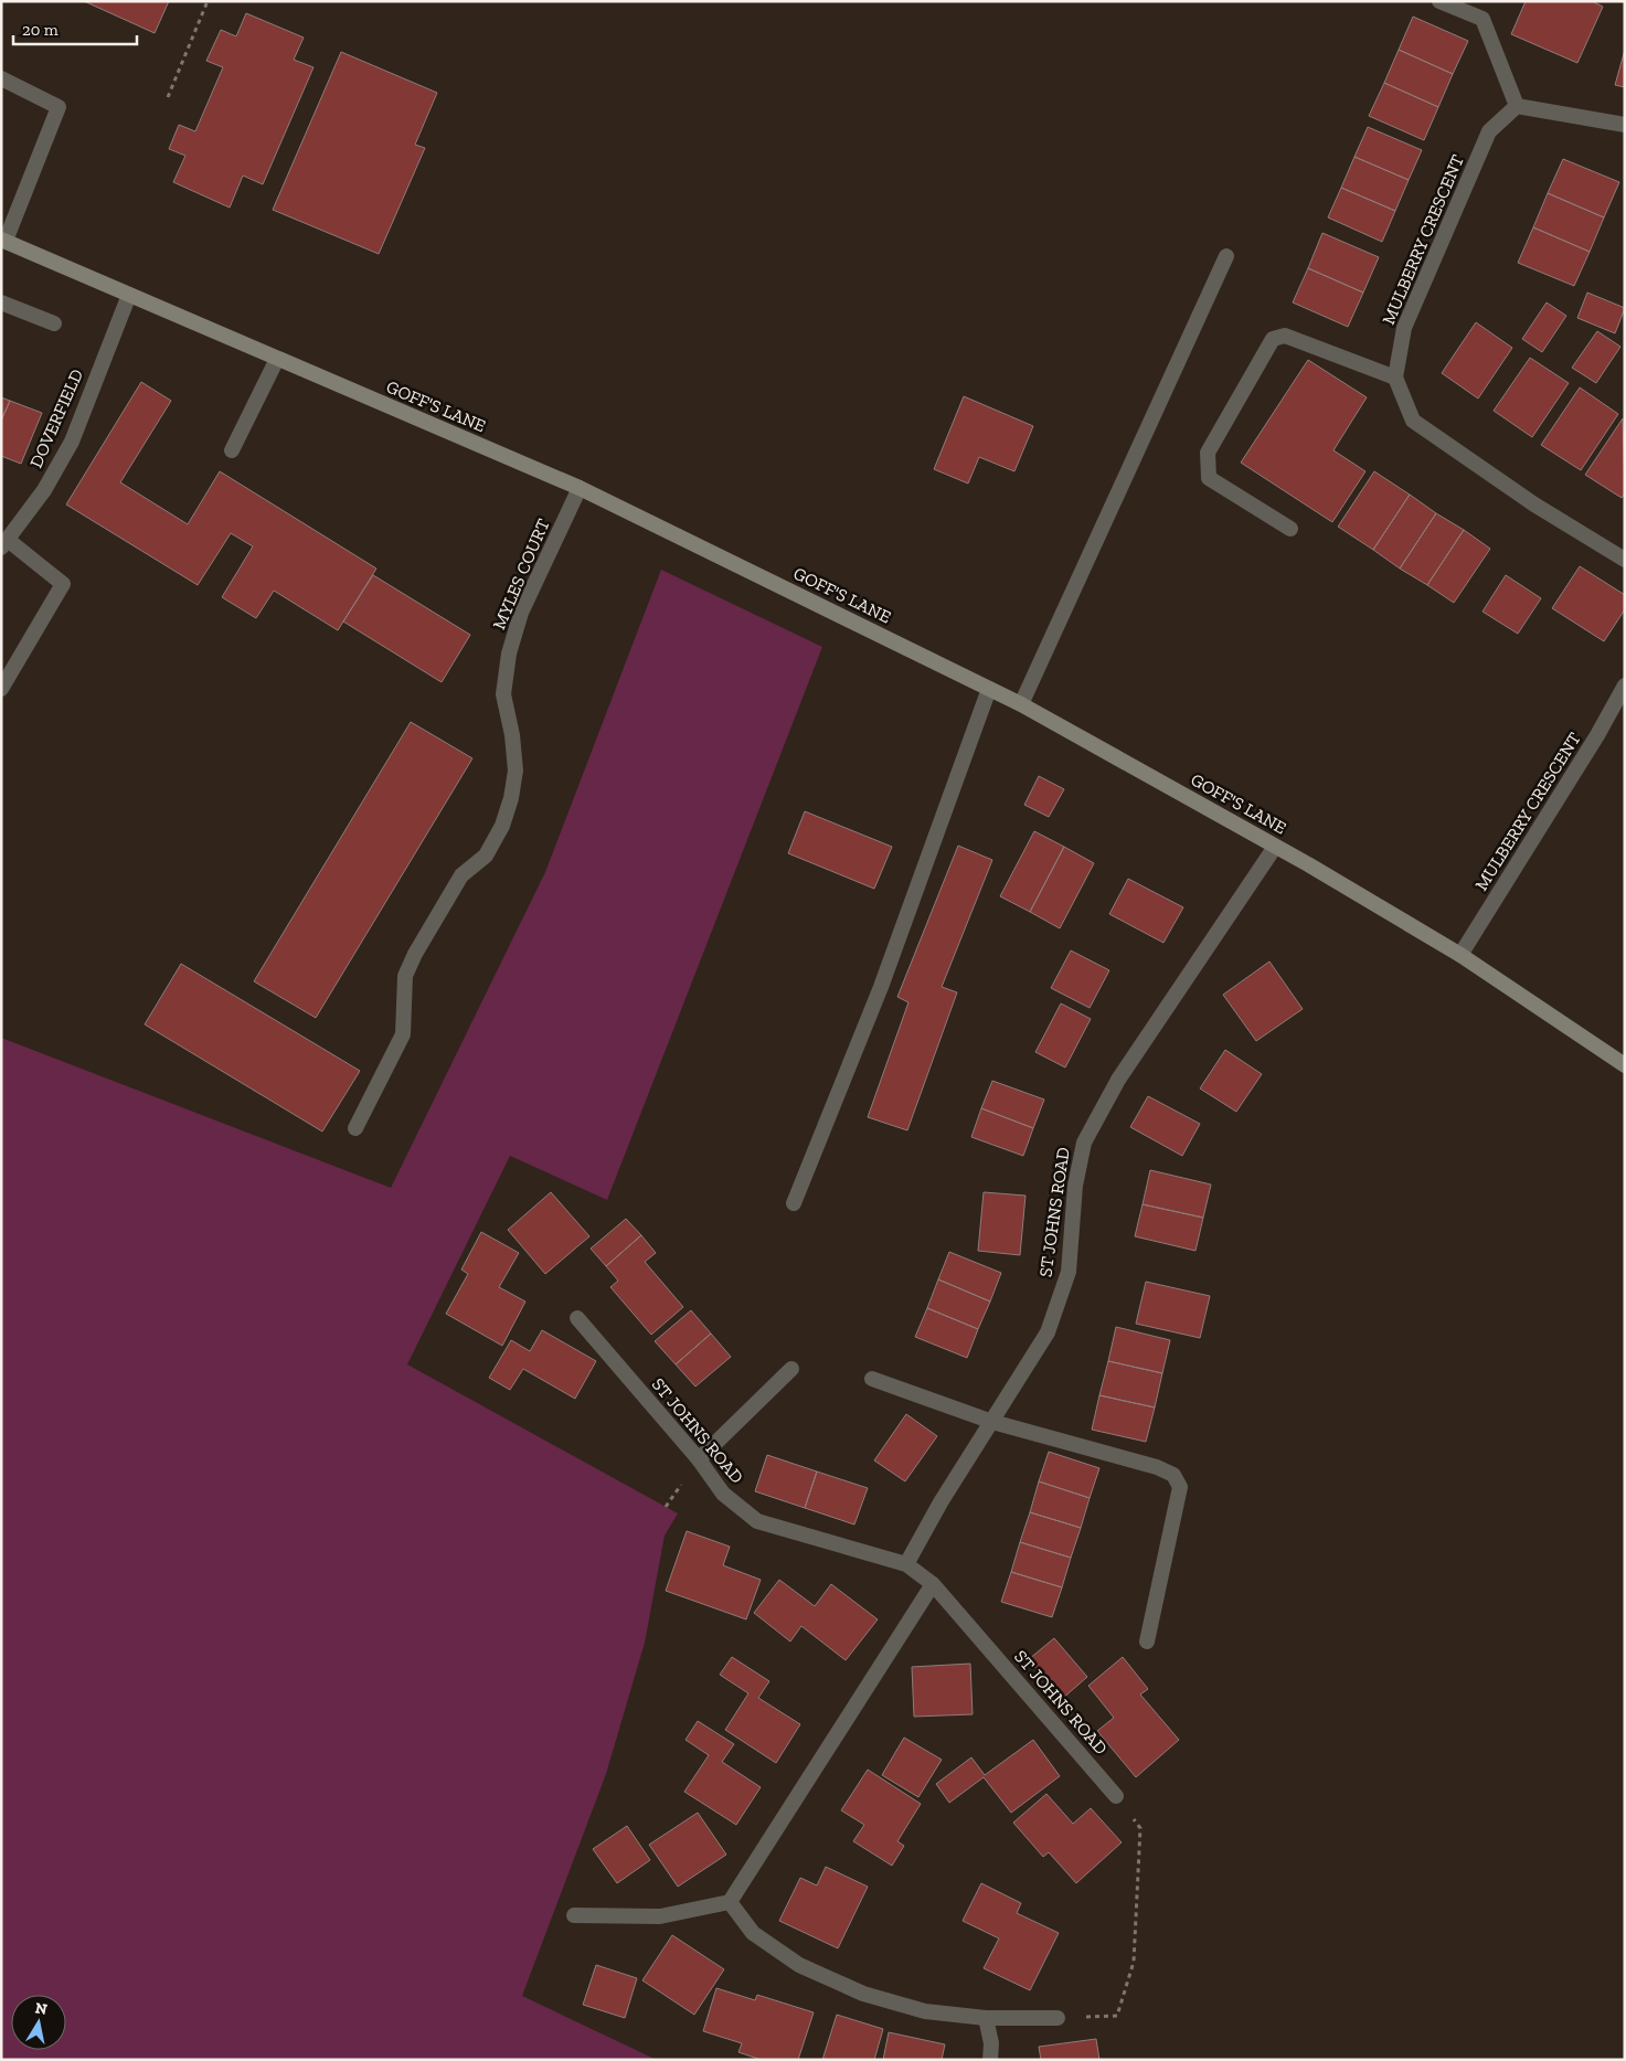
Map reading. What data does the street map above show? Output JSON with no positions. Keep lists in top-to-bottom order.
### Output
{
  "streets": {
    "main road": ["GOFF'S LANE"],
    "street": [
      "MULBERRY CRESCENT",
      "DOVERFIELD",
      "MYLES COURT",
      "ST JOHNS ROAD"
    ]
  },
  "crossings": [
    ["MULBERRY CRESCENT", "GOFF'S LANE"],
    ["GOFF'S LANE", "DOVERFIELD"],
    ["GOFF'S LANE", "MYLES COURT"],
    ["GOFF'S LANE", "ST JOHNS ROAD"]
  ],
  "scale_bar": "20 m",
  "north": "top"
}
